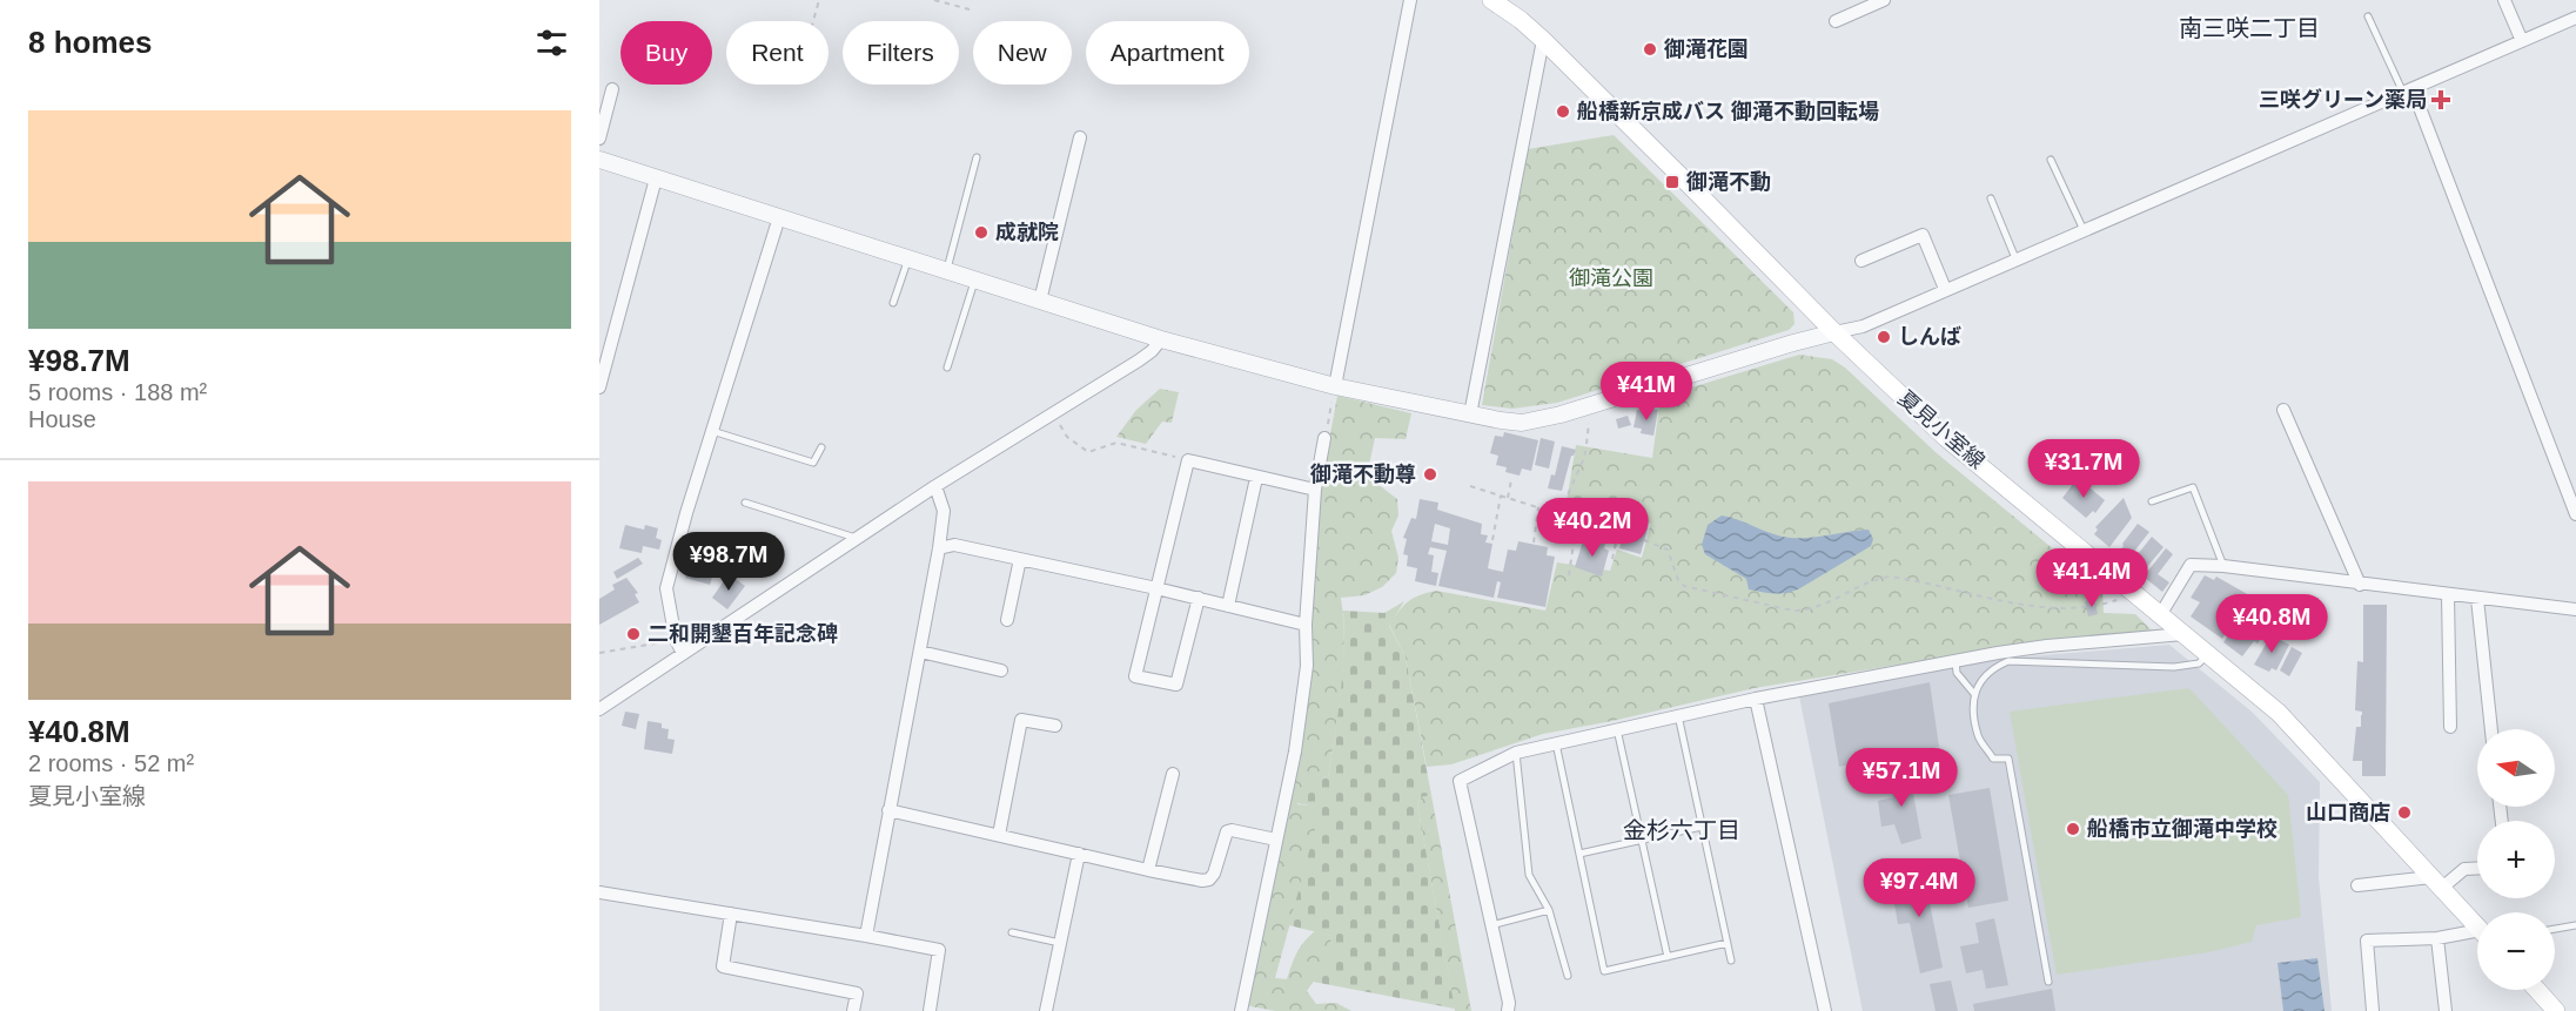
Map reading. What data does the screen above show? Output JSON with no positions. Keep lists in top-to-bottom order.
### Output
{
  "streets": {
    "main road": ["夏見小室線"]
  },
  "districts": ["南三咲二丁目", "金杉六丁目"],
  "parks": ["御滝公園"],
  "places": {
    "other": [
      "御滝花園",
      "船橋新京成バス 御滝不動回転場",
      "成就院",
      "しんば",
      "御滝不動尊",
      "二和開墾百年記念碑",
      "山口商店",
      "船橋市立御滝中学校"
    ],
    "health": ["三咲グリーン薬局"],
    "transit": ["御滝不動"]
  },
  "north": "left",
  "page": {
    "heading": "8 homes",
    "chip": [
      "Buy",
      "Rent",
      "Filters",
      "New",
      "Apartment"
    ],
    "list": [
      {
        "name": "¥98.7M",
        "note": "5 rooms · 188 m² · House"
      },
      {
        "name": "¥40.8M",
        "note": "2 rooms · 52 m² · 夏見小室線"
      }
    ],
    "price": [
      "¥41M",
      "¥31.7M",
      "¥40.2M",
      "¥98.7M",
      "¥41.4M",
      "¥40.8M",
      "¥57.1M",
      "¥97.4M"
    ],
    "map_buttons": ["+", "−"]
  }
}
